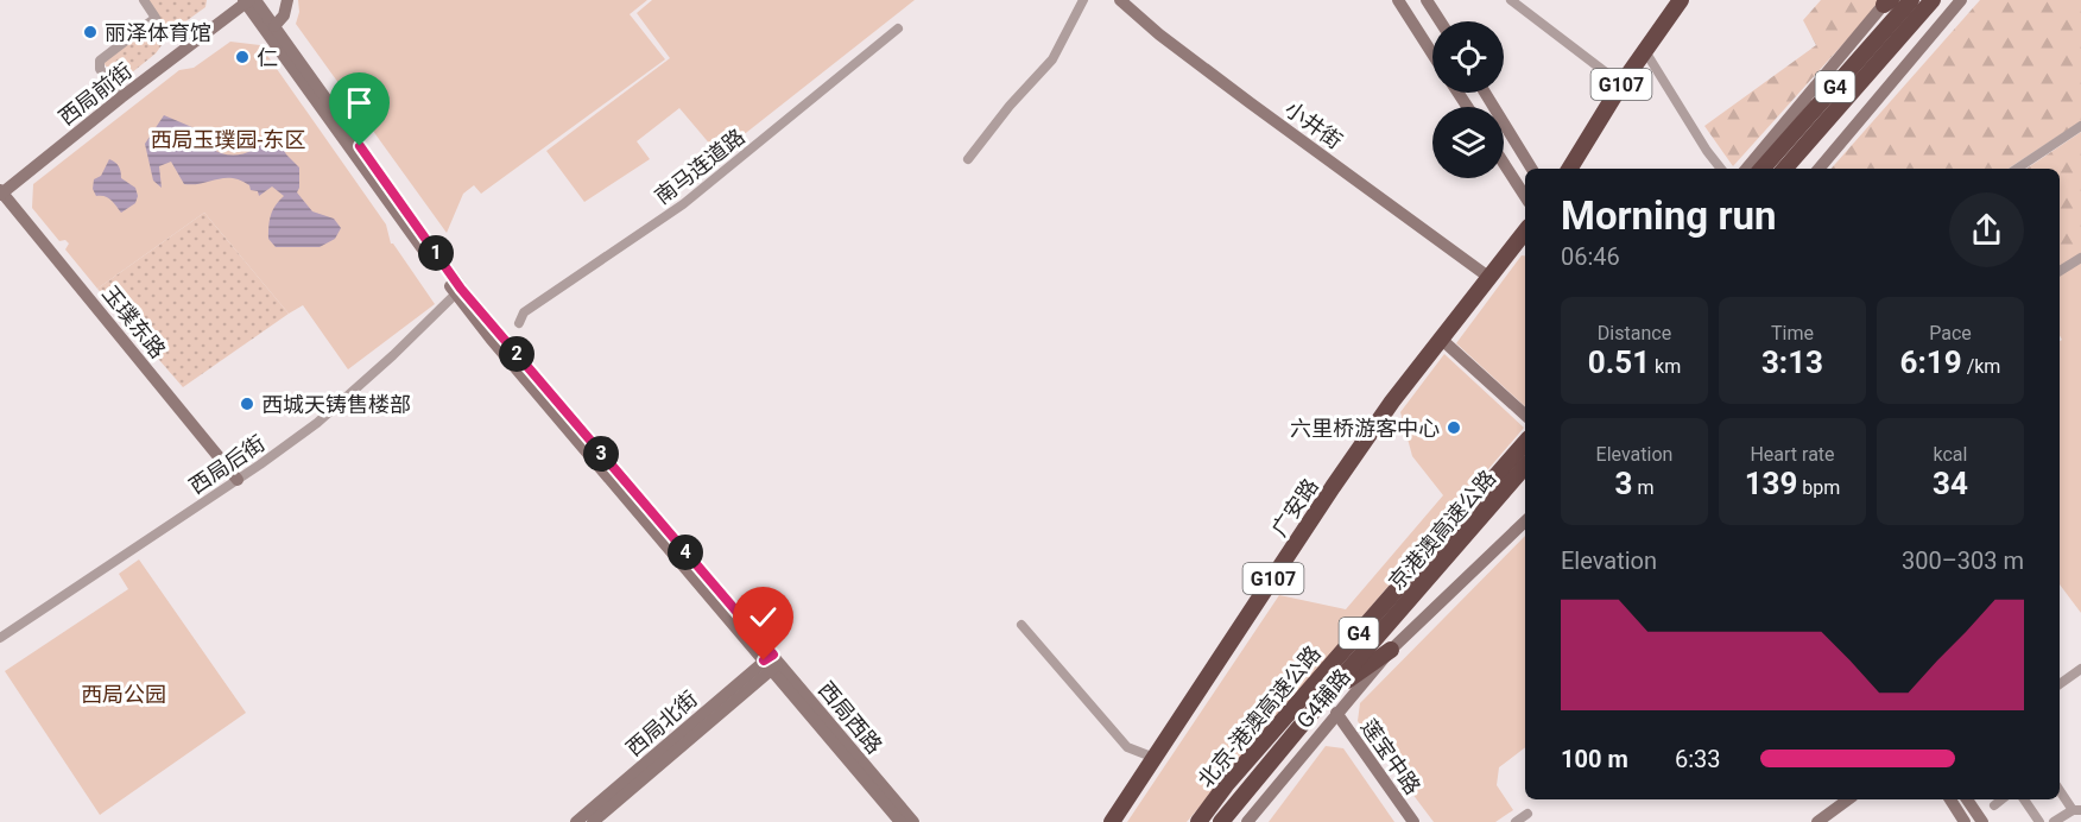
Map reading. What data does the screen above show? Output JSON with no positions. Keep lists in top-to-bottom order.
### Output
{
  "streets": {
    "highway": [
      "G107",
      "G4",
      "广安路",
      "京港澳高速公路",
      "北京-港澳高速公路"
    ],
    "street": [
      "西局前街",
      "小井街",
      "南马连道路",
      "玉璞东路",
      "西局后街",
      "G4辅路",
      "西局西路",
      "西局北街",
      "莲宝中路"
    ]
  },
  "crossings": [
    ["西局前街", "玉璞东路"],
    ["西局前街", "西局西路"],
    ["小井街", "广安路"],
    ["玉璞东路", "西局后街"],
    ["西局后街", "西局西路"],
    ["G4辅路", "莲宝中路"],
    ["西局西路", "西局北街"]
  ],
  "parks": ["西局玉璞园-东区", "西局公园"],
  "places": [
    "丽泽体育馆",
    "仁",
    "西城天铸售楼部",
    "六里桥游客中心"
  ],
  "page": {
    "heading": ["Morning run", "06:46"],
    "pins": [
      "1",
      "2",
      "3",
      "4"
    ],
    "stats": [
      ["Distance", "0.51 km"],
      ["Time", "3:13"],
      ["Pace", "6:19 /km"],
      ["Elevation", "3 m"],
      ["Heart rate", "139 bpm"],
      ["kcal", "34"]
    ],
    "chart": ["Elevation", "300–303 m"],
    "list": [
      {
        "name": "100 m",
        "note": "6:33"
      }
    ]
  }
}
